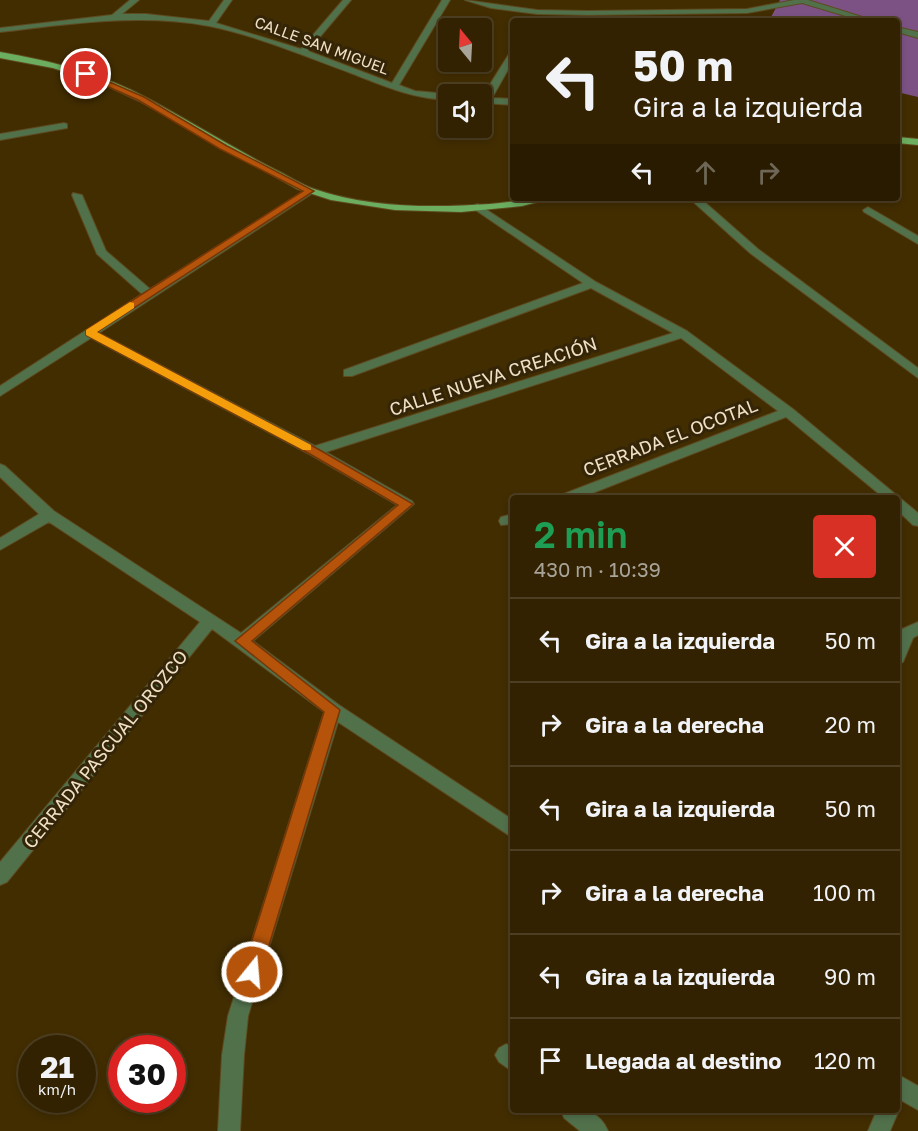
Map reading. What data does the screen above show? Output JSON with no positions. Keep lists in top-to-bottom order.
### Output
{
  "streets": {
    "street": [
      "CALLE SAN MIGUEL",
      "CALLE NUEVA CREACIÓN",
      "CERRADA EL OCOTAL",
      "CERRADA PASCUAL OROZCO"
    ]
  },
  "north": "top",
  "page": {
    "turn": ["50 m", "Gira a la izquierda"],
    "heading": ["2 min", "430 m · 10:39"],
    "list": [
      {
        "name": "Gira a la izquierda",
        "value": "50 m"
      },
      {
        "name": "Gira a la derecha",
        "value": "20 m"
      },
      {
        "name": "Gira a la izquierda",
        "value": "50 m"
      },
      {
        "name": "Gira a la derecha",
        "value": "100 m"
      },
      {
        "name": "Gira a la izquierda",
        "value": "90 m"
      },
      {
        "name": "Llegada al destino",
        "value": "120 m"
      }
    ],
    "speed": "21 km/h",
    "limit": "30"
  }
}
